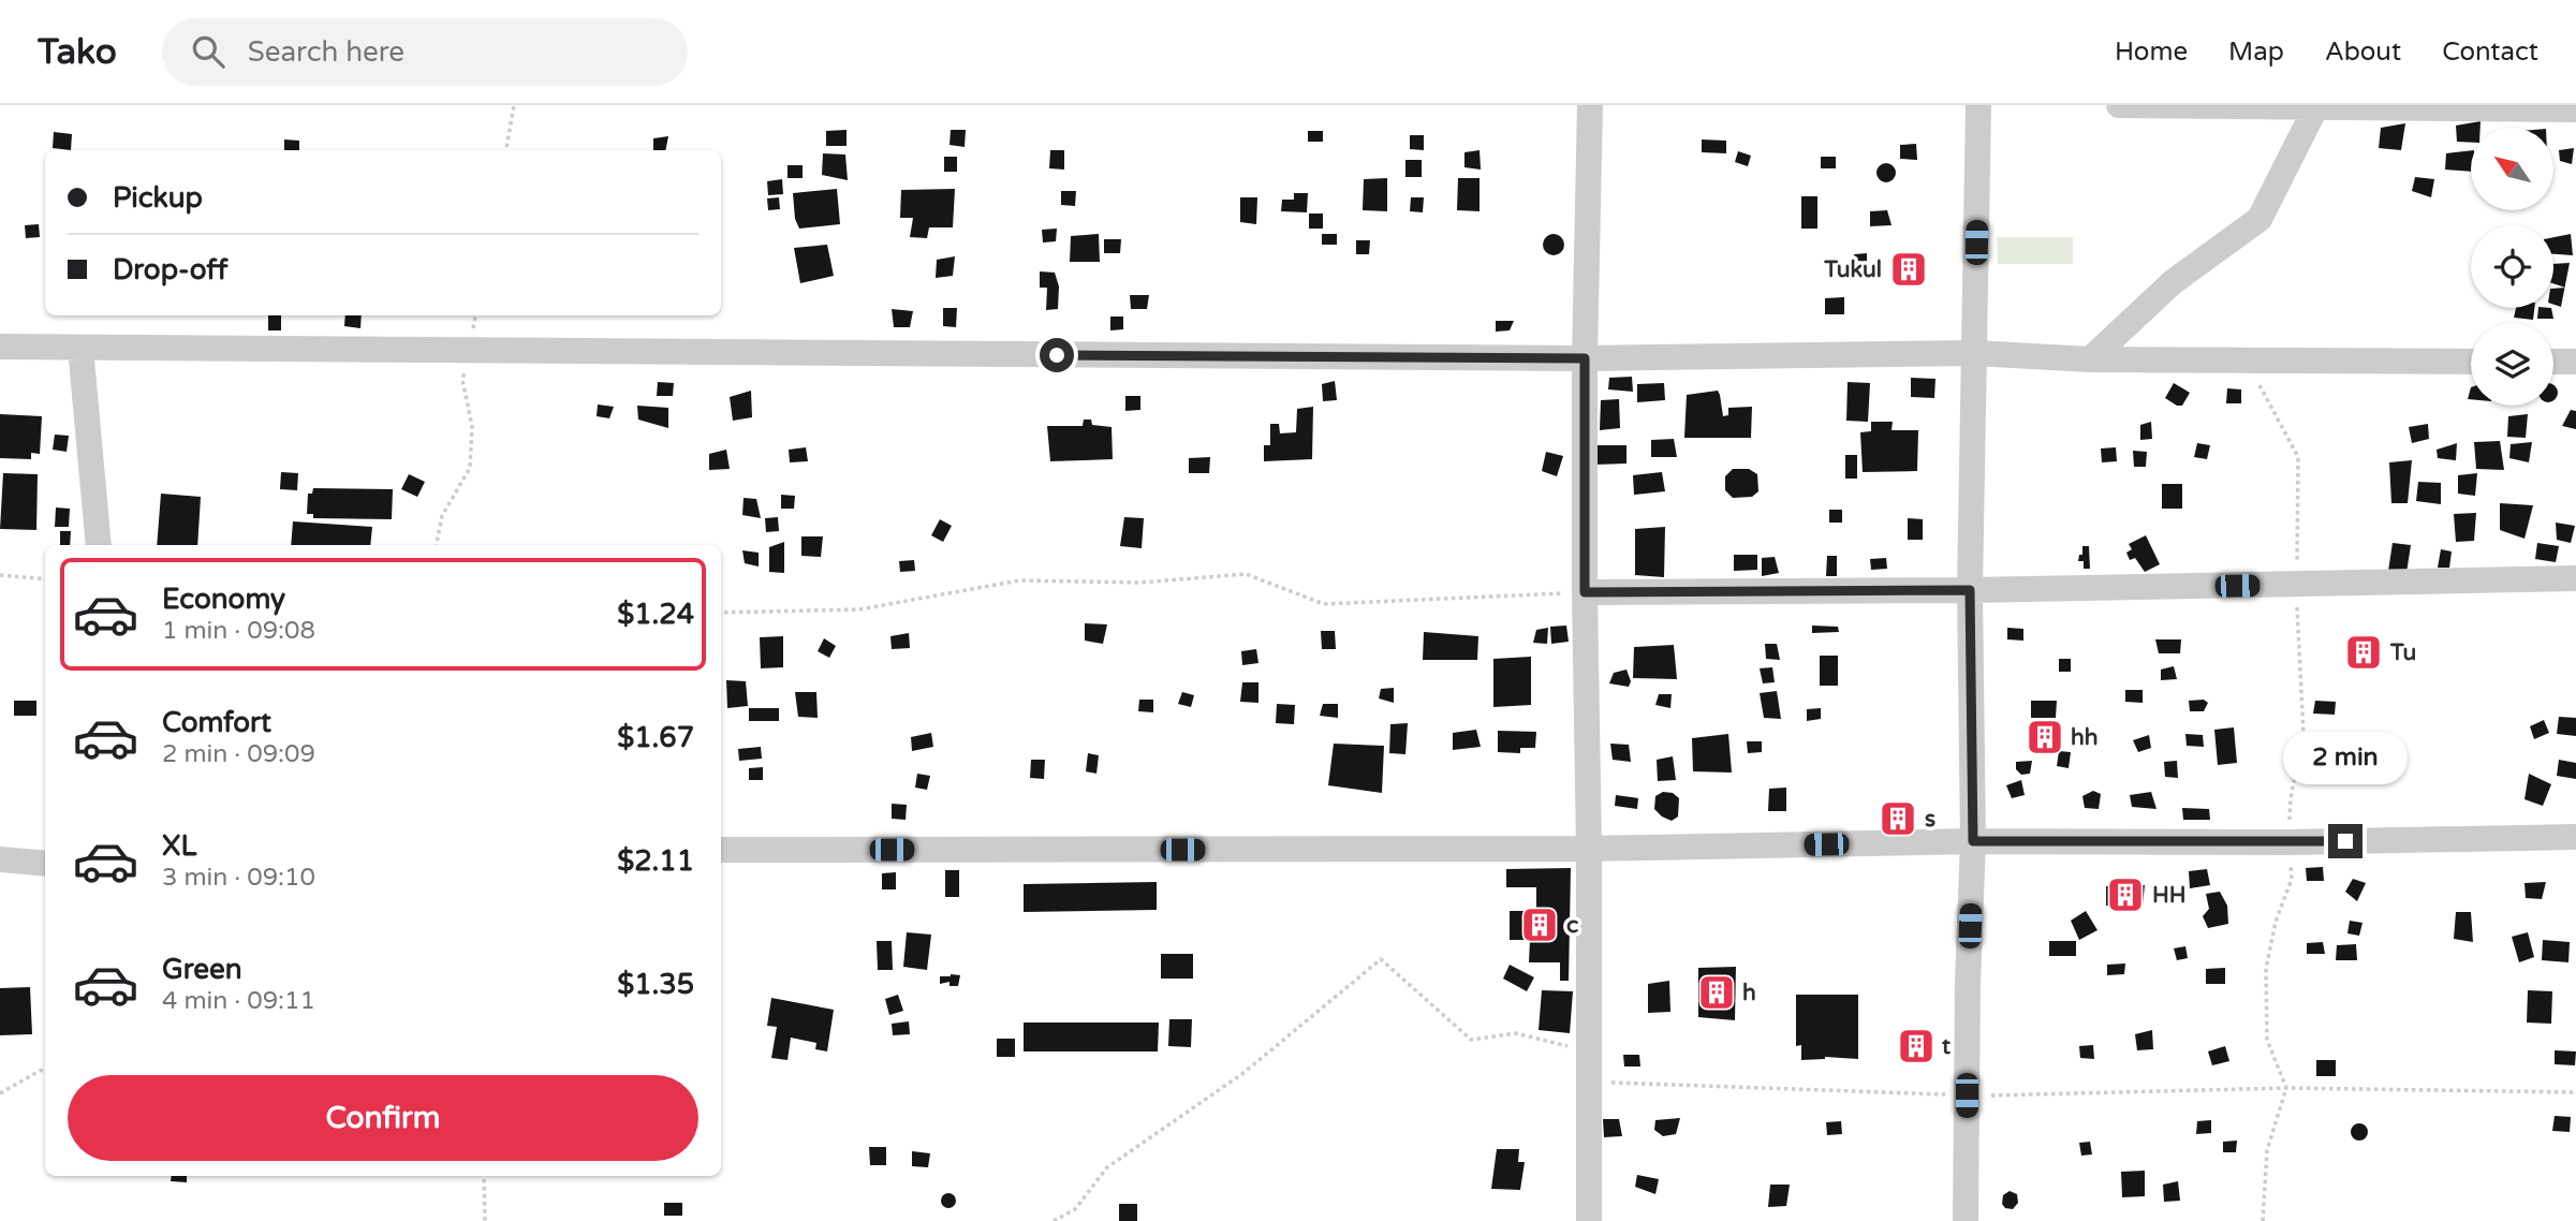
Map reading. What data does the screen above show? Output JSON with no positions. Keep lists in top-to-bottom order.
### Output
{
  "places": {
    "building": [
      "Tukul",
      "Tu",
      "hh",
      "s",
      "HH",
      "c",
      "h",
      "t"
    ]
  },
  "north": "top left",
  "page": {
    "header": "Tako",
    "search": "Search here",
    "nav": [
      "Home",
      "Map",
      "About",
      "Contact"
    ],
    "banner": ["Pickup", "Drop-off"],
    "list": [
      {
        "name": "Economy",
        "note": "1 min · 09:08",
        "value": "$1.24"
      },
      {
        "name": "Comfort",
        "note": "2 min · 09:09",
        "value": "$1.67"
      },
      {
        "name": "XL",
        "note": "3 min · 09:10",
        "value": "$2.11"
      },
      {
        "name": "Green",
        "note": "4 min · 09:11",
        "value": "$1.35"
      }
    ],
    "bubble": "2 min",
    "buttons": "Confirm"
  }
}
